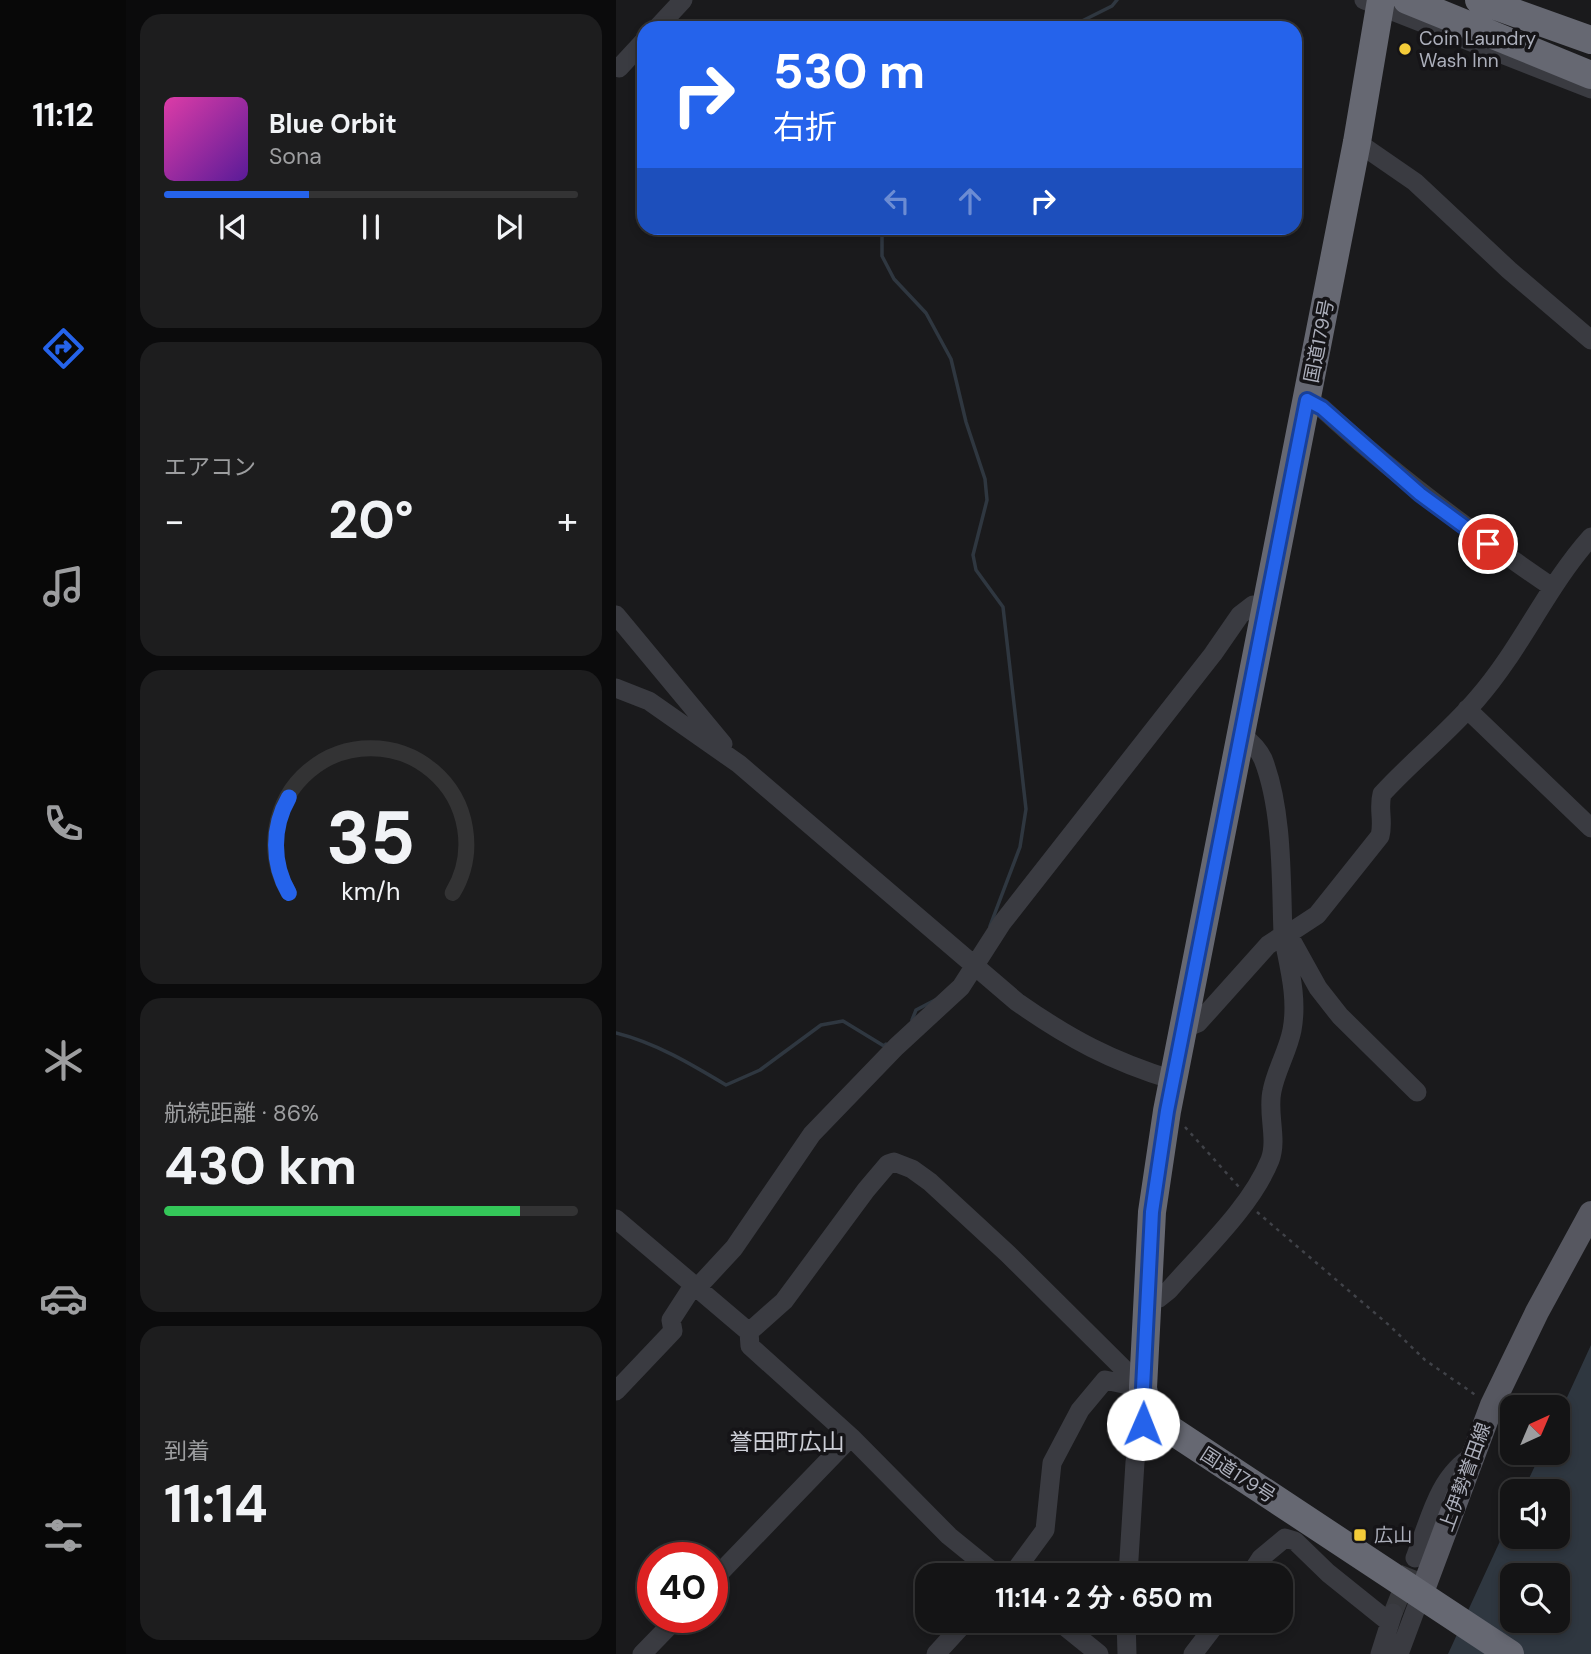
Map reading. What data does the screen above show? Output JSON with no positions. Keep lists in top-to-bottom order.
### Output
{
  "streets": {
    "highway": ["国道179号"],
    "main road": ["上伊勢誉田線"]
  },
  "crossings": [
    ["国道179号", "上伊勢誉田線"]
  ],
  "districts": ["誉田町広山"],
  "places": {
    "other": ["Coin Laundry Wash Inn"],
    "transit": ["広山"]
  },
  "north": "top right",
  "page": {
    "tabs": "11:12",
    "turn": ["530 m", "右折"],
    "song": ["Blue Orbit", "Sona"],
    "tile": [
      "エアコン",
      ["航続距離 · 86%", "430 km"],
      ["到着", "11:14"]
    ],
    "heat": ["−", "20°", "+"],
    "limit": "40",
    "trip": "11:14 · 2 分 · 650 m",
    "gauge": ["35", "km/h"]
  }
}
